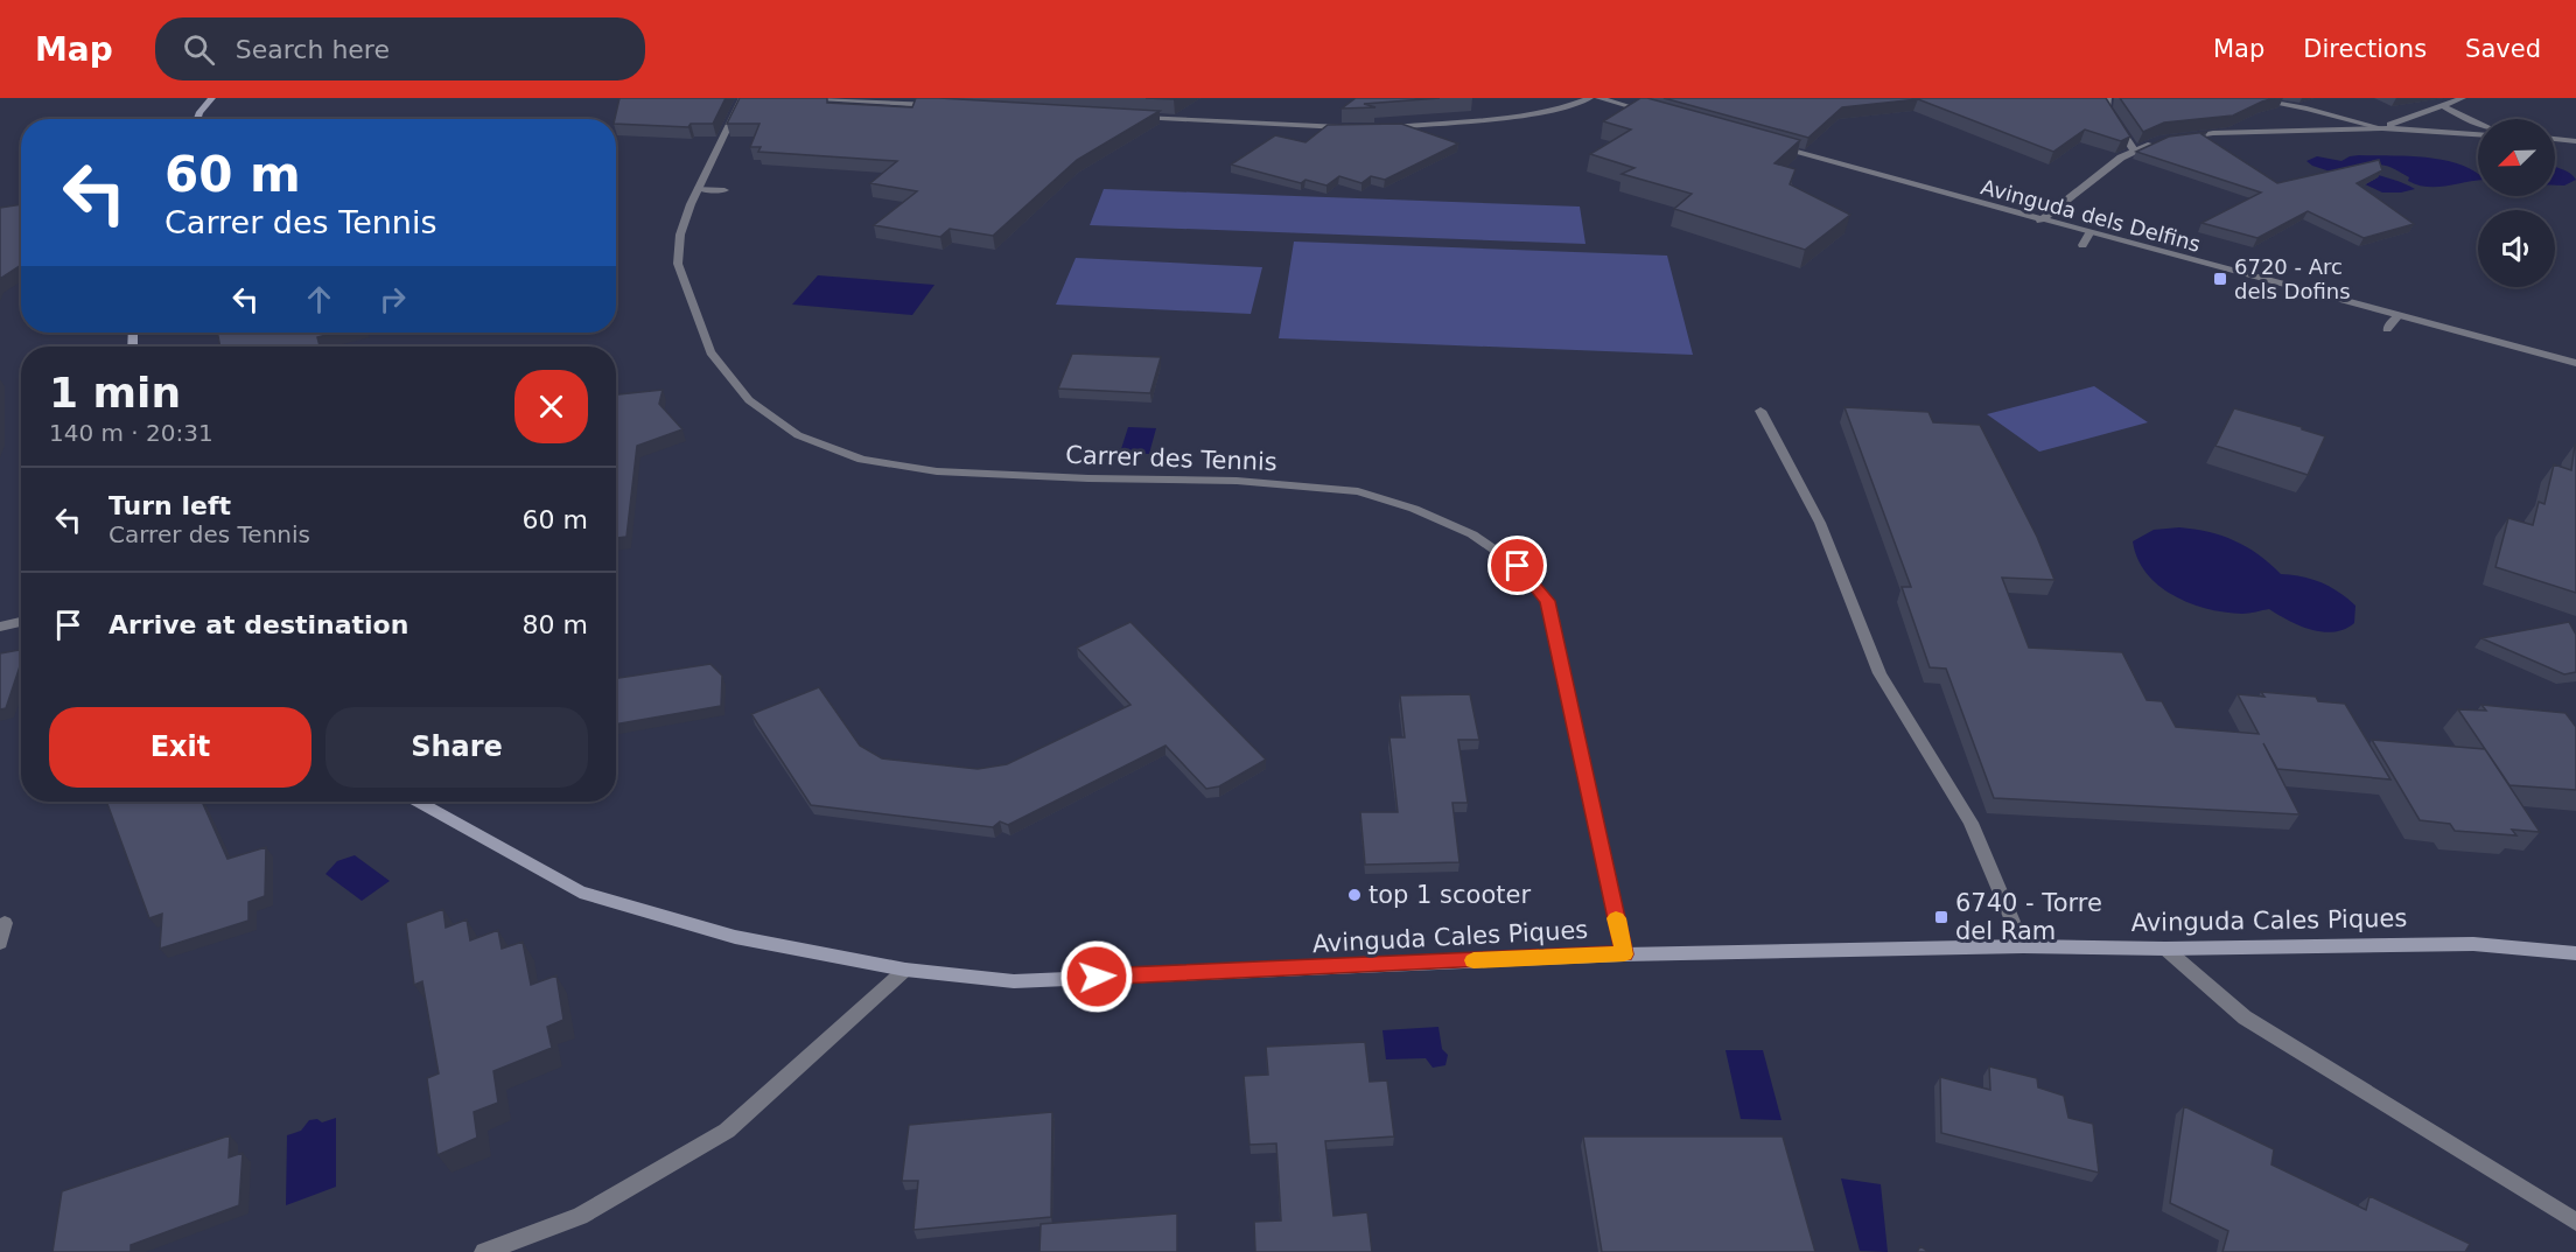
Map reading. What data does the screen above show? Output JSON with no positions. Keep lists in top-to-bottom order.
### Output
{
  "streets": {
    "street": ["Avinguda dels Delfins", "Carrer des Tennis", "Avinguda Cales Piques"]
  },
  "crossings": [
    ["Carrer des Tennis", "Avinguda Cales Piques"]
  ],
  "places": {
    "transit": ["6720 - Arc dels Dofins", "6740 - Torre del Ram"],
    "other": ["top 1 scooter"]
  },
  "north": "bottom left",
  "page": {
    "header": "Map",
    "search": "Search here",
    "nav": ["Map", "Directions", "Saved"],
    "turn": ["60 m", "Carrer des Tennis"],
    "heading": ["1 min", "140 m · 20:31"],
    "list": [
      {
        "name": "Turn left",
        "note": "Carrer des Tennis",
        "value": "60 m"
      },
      {
        "name": "Arrive at destination",
        "value": "80 m"
      }
    ],
    "buttons": ["Exit", "Share"]
  }
}
